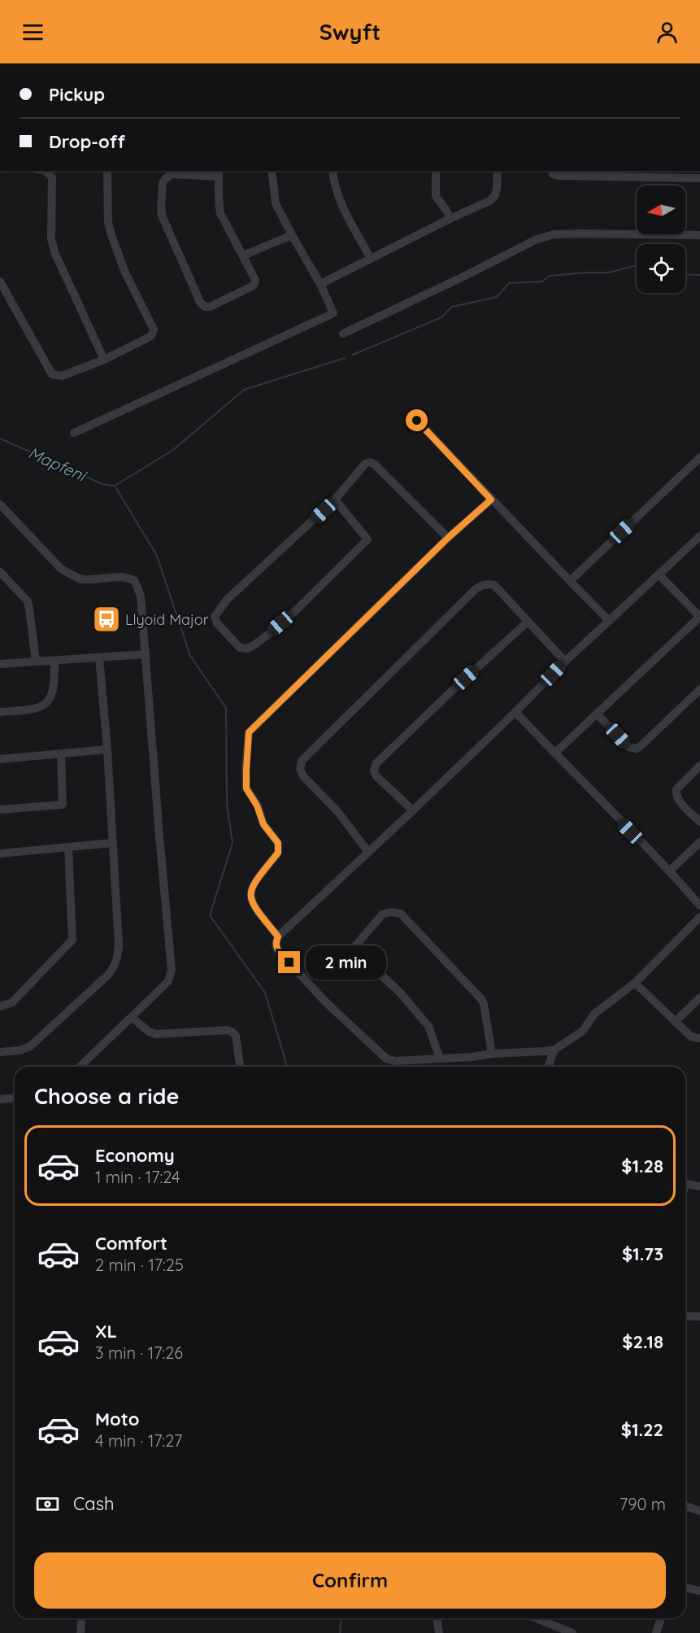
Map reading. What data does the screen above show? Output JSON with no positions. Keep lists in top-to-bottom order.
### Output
{
  "water": ["Mapfeni"],
  "places": {
    "bus stop": ["Llyoid Major"]
  },
  "north": "left",
  "page": {
    "header": "Swyft",
    "banner": ["Pickup", "Drop-off"],
    "bubble": "2 min",
    "heading": "Choose a ride",
    "list": [
      {
        "name": "Economy",
        "note": "1 min · 17:24",
        "value": "$1.28"
      },
      {
        "name": "Comfort",
        "note": "2 min · 17:25",
        "value": "$1.73"
      },
      {
        "name": "XL",
        "note": "3 min · 17:26",
        "value": "$2.18"
      },
      {
        "name": "Moto",
        "note": "4 min · 17:27",
        "value": "$1.22"
      }
    ],
    "pay": ["Cash", "790 m"],
    "buttons": "Confirm"
  }
}
